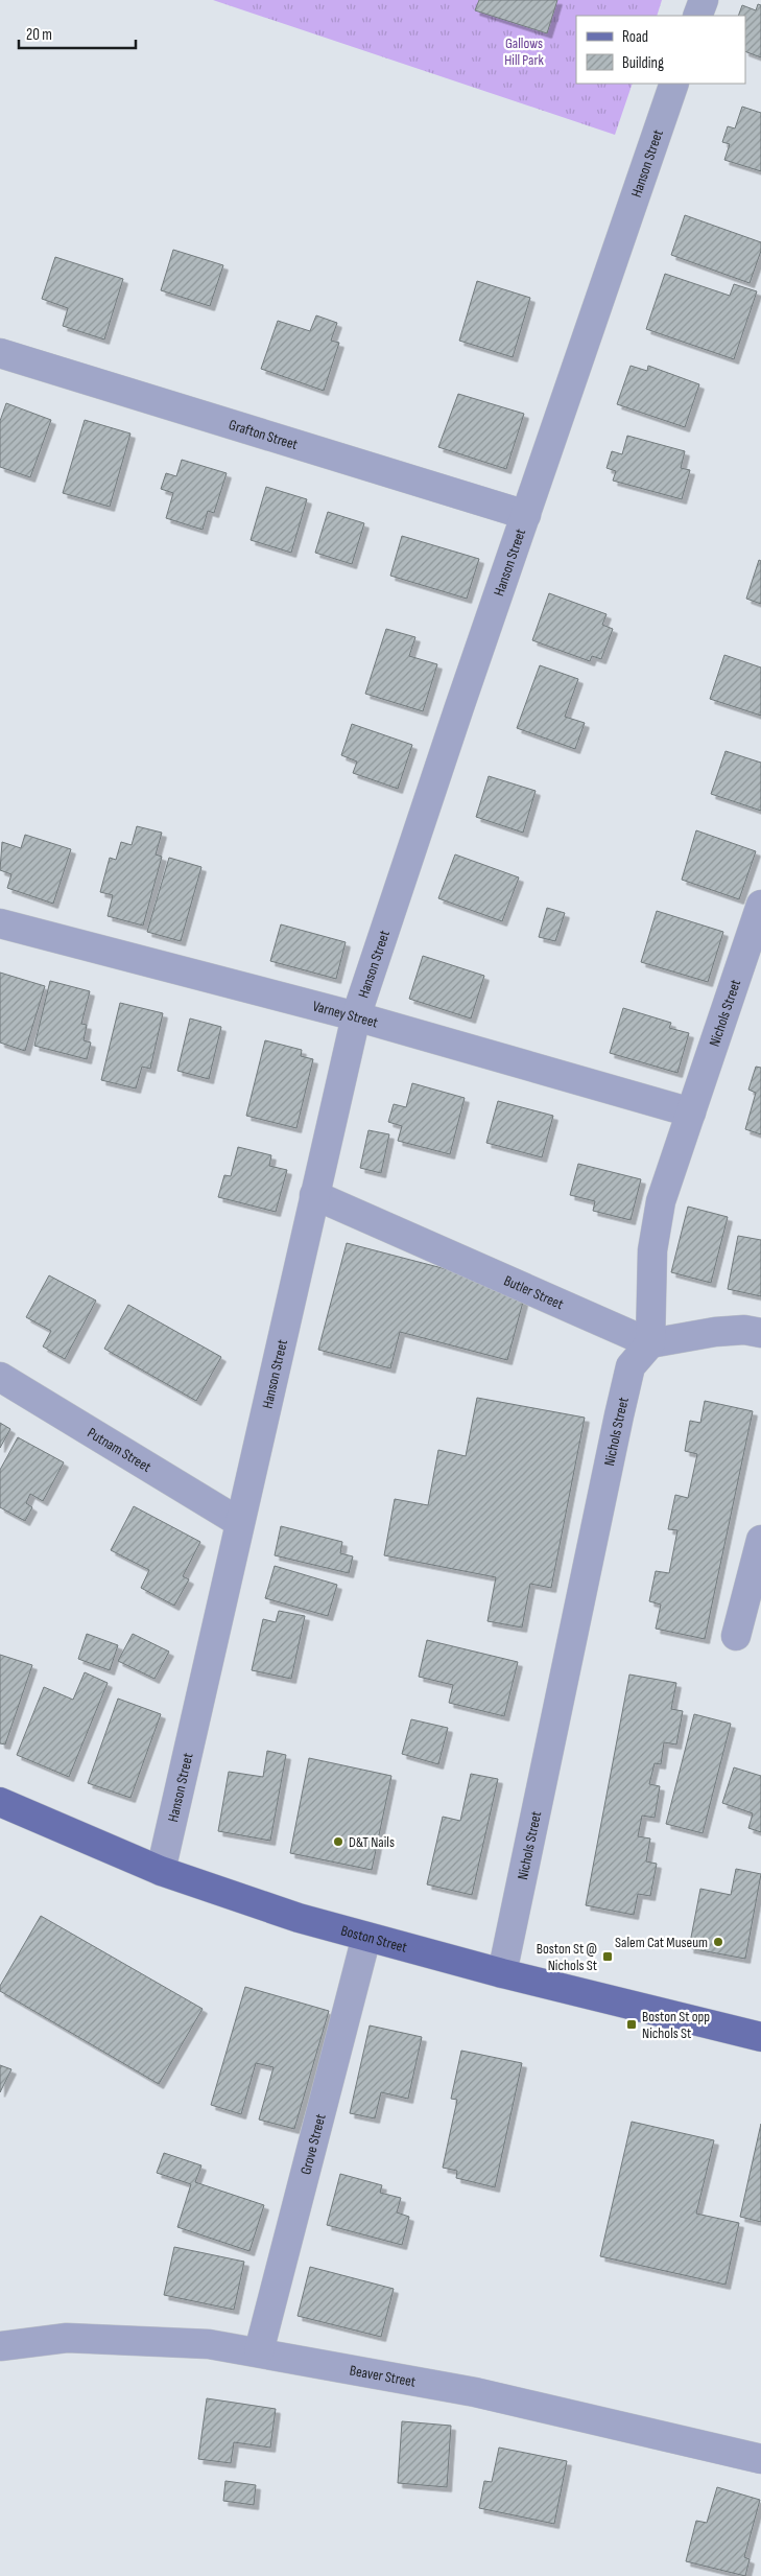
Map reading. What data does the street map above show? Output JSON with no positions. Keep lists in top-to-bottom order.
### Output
{
  "streets": {
    "main road": ["Boston Street"],
    "street": [
      "Hanson Street",
      "Grafton Street",
      "Nichols Street",
      "Varney Street",
      "Butler Street",
      "Putnam Street",
      "Grove Street",
      "Beaver Street"
    ]
  },
  "crossings": [
    ["Hanson Street", "Grafton Street"],
    ["Hanson Street", "Varney Street"],
    ["Hanson Street", "Butler Street"],
    ["Hanson Street", "Putnam Street"],
    ["Hanson Street", "Boston Street"],
    ["Nichols Street", "Varney Street"],
    ["Nichols Street", "Butler Street"],
    ["Nichols Street", "Boston Street"],
    ["Boston Street", "Grove Street"],
    ["Grove Street", "Beaver Street"]
  ],
  "parks": ["Gallows Hill Park"],
  "places": {
    "other": ["D&T Nails", "Salem Cat Museum"],
    "transit": ["Boston St @ Nichols St", "Boston St opp Nichols St"]
  },
  "legend": ["Road", "Building"],
  "scale_bar": "20 m"
}
